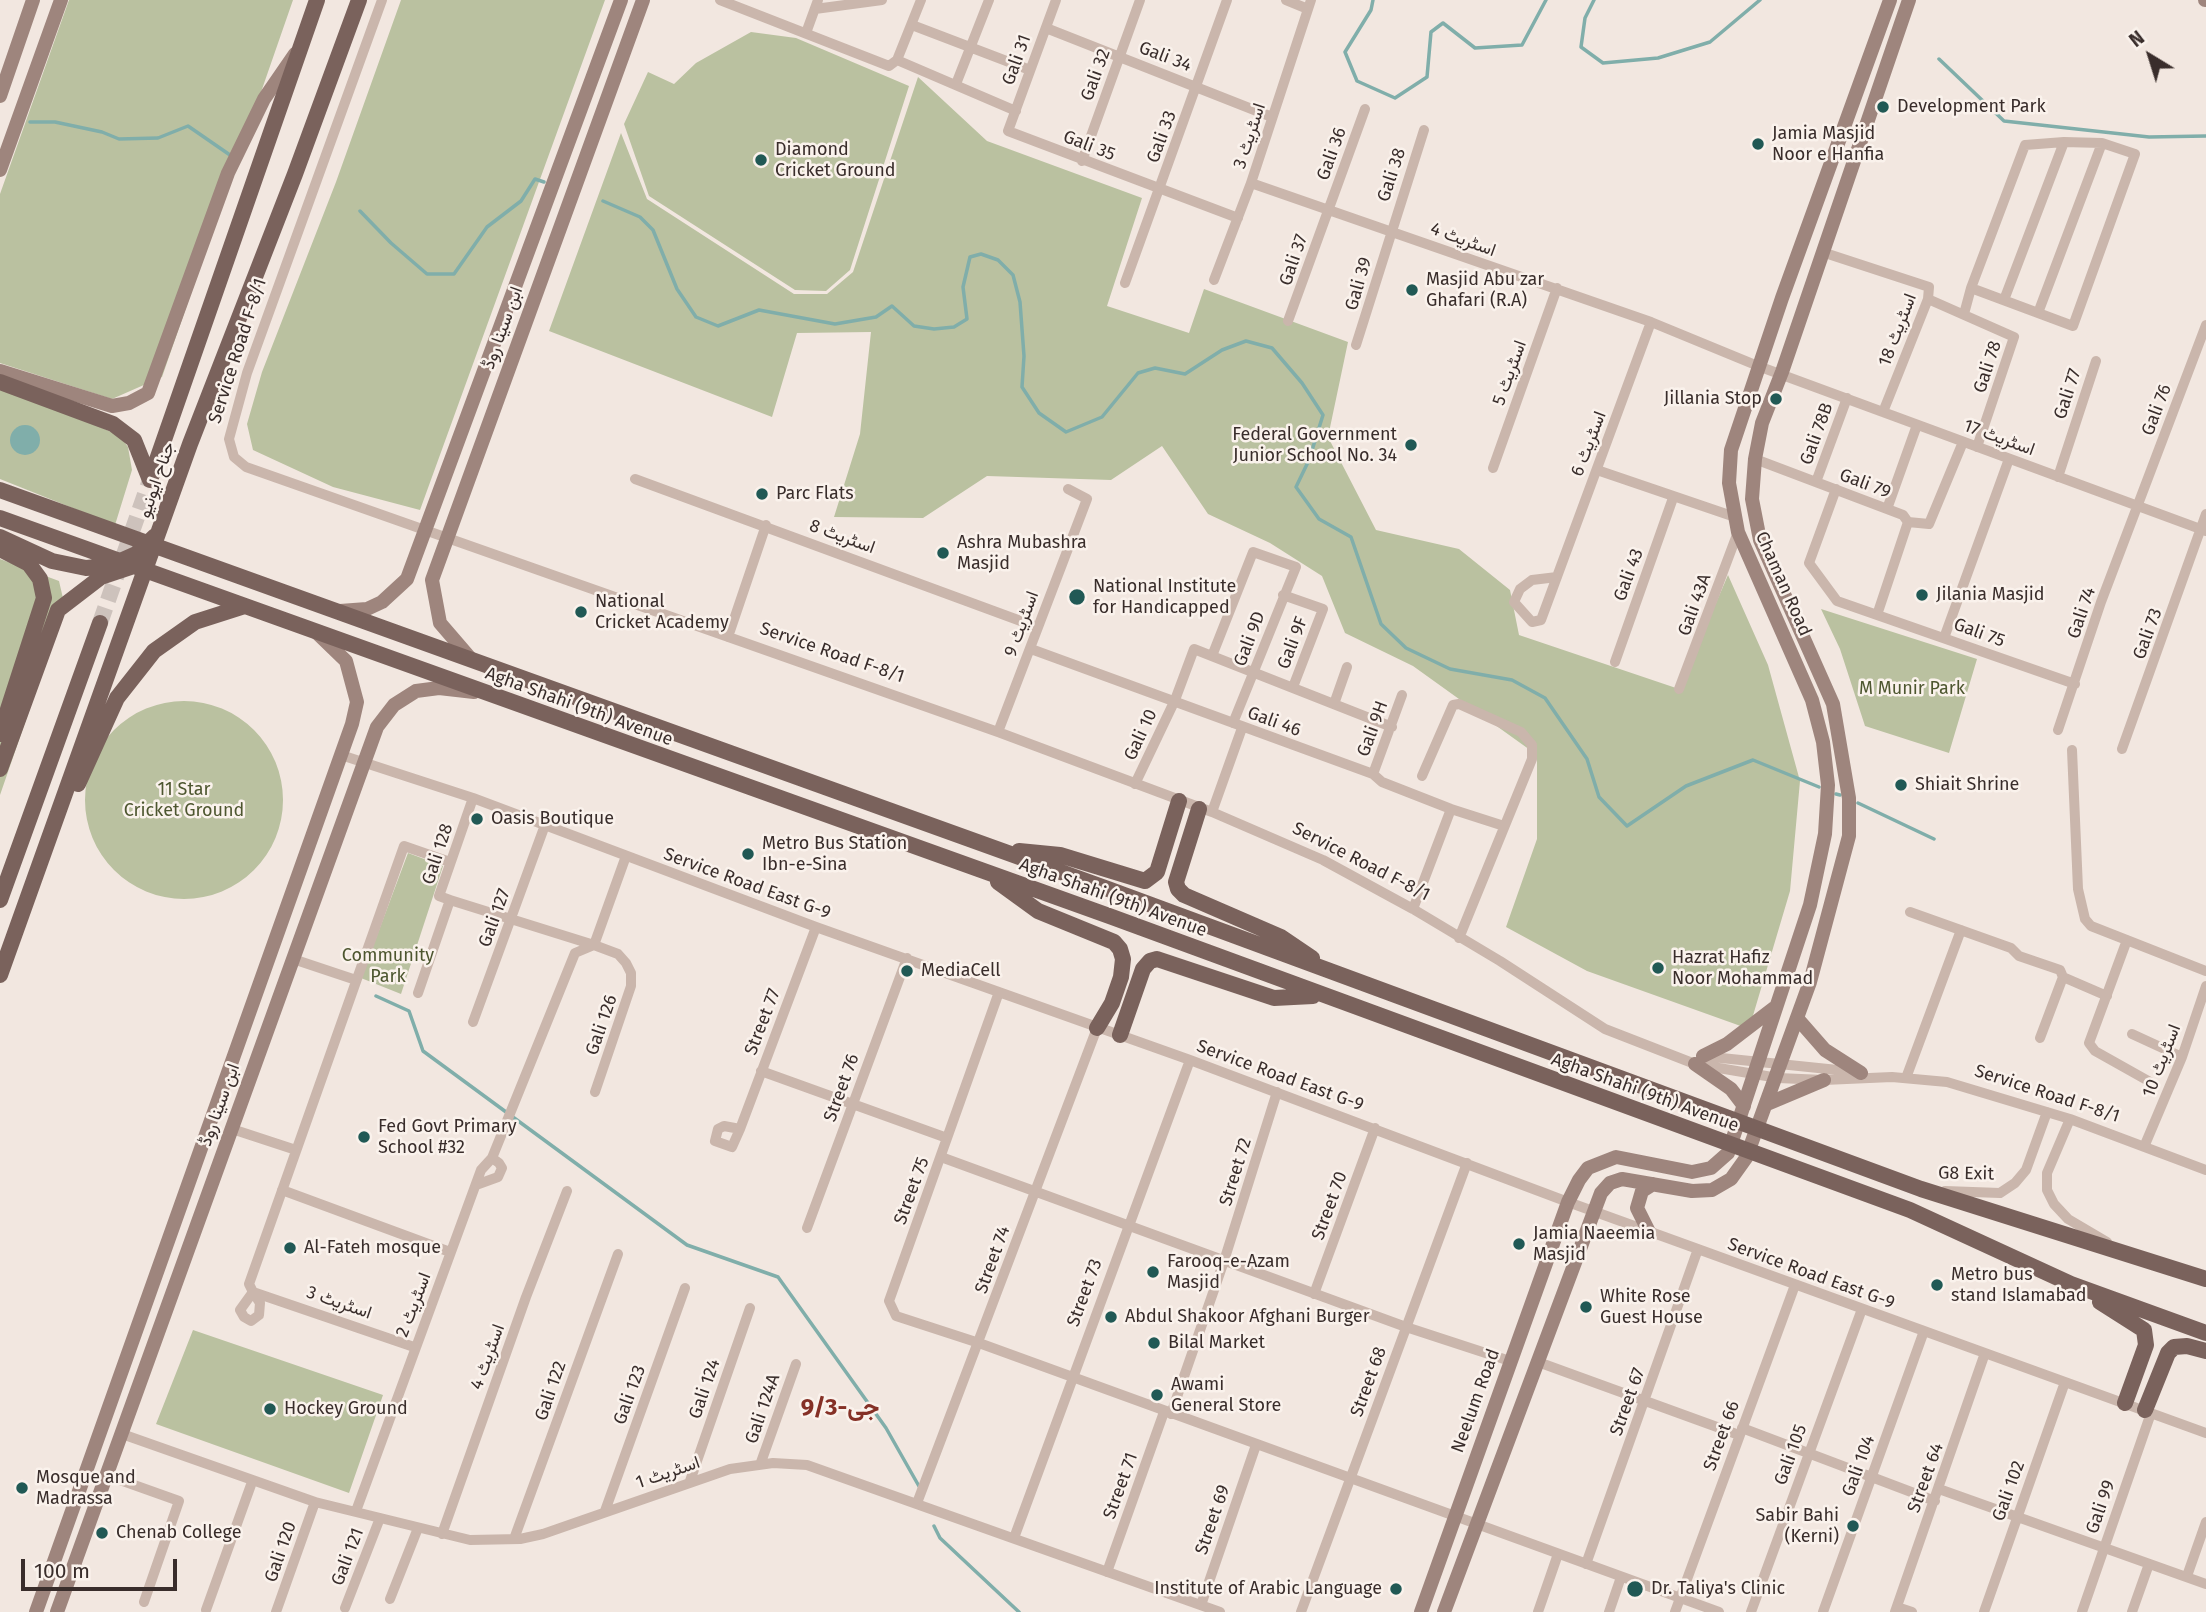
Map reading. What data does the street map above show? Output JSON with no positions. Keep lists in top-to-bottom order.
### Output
{
  "streets": {
    "main road": [
      "ابن سینا روڈ",
      "جناح ایونیو",
      "Chaman Road",
      "Agha Shahi (9th) Avenue",
      "Neelum Road"
    ],
    "street": [
      "Gali 34",
      "Gali 31",
      "Gali 32",
      "اسٹریٹ 3",
      "Gali 33",
      "Gali 35",
      "Gali 36",
      "Gali 38",
      "اسٹریٹ 4",
      "Gali 37",
      "Gali 39",
      "اسٹریٹ 18",
      "Service Road F-8/1",
      "Gali 78",
      "اسٹریٹ 5",
      "Gali 77",
      "Gali 76",
      "Gali 78B",
      "اسٹریٹ 17",
      "اسٹریٹ 6",
      "Gali 79",
      "اسٹریٹ 8",
      "Gali 43",
      "Gali 43A",
      "Gali 74",
      "اسٹریٹ 9",
      "Gali 75",
      "Gali 73",
      "Gali 9D",
      "Gali 9F",
      "Gali 46",
      "Gali 9H",
      "Gali 10",
      "Gali 128",
      "Service Road East G-9",
      "Gali 127",
      "Street 77",
      "Gali 126",
      "اسٹریٹ 10",
      "Street 76",
      "Street 72",
      "G8 Exit",
      "Street 75",
      "Street 70",
      "Street 74",
      "Street 73",
      "اسٹریٹ 2",
      "Street 68",
      "Gali 124",
      "Gali 122",
      "Gali 123",
      "Street 67",
      "Gali 124A",
      "Street 66",
      "Gali 105",
      "Gali 104",
      "اسٹریٹ 1",
      "Street 64",
      "Street 71",
      "Gali 102",
      "Gali 99",
      "Street 69",
      "Gali 120",
      "Gali 121"
    ]
  },
  "crossings": [
    ["Gali 34", "Gali 31"],
    ["Gali 34", "Gali 32"],
    ["Gali 34", "اسٹریٹ 3"],
    ["Gali 34", "Gali 33"],
    ["Gali 31", "Gali 35"],
    ["Gali 32", "Gali 35"],
    ["اسٹریٹ 3", "Gali 35"],
    ["اسٹریٹ 3", "اسٹریٹ 4"],
    ["اسٹریٹ 3", "اسٹریٹ 2"],
    ["Gali 33", "Gali 35"],
    ["Gali 36", "اسٹریٹ 4"],
    ["Gali 36", "Gali 37"],
    ["Gali 38", "اسٹریٹ 4"],
    ["Gali 38", "Gali 39"],
    ["اسٹریٹ 4", "Gali 37"],
    ["اسٹریٹ 4", "Gali 39"],
    ["اسٹریٹ 4", "اسٹریٹ 5"],
    ["اسٹریٹ 4", "اسٹریٹ 17"],
    ["اسٹریٹ 4", "اسٹریٹ 6"],
    ["اسٹریٹ 4", "Chaman Road"],
    ["اسٹریٹ 4", "اسٹریٹ 1"],
    ["ابن سینا روڈ", "Service Road F-8/1"],
    ["ابن سینا روڈ", "Agha Shahi (9th) Avenue"],
    ["ابن سینا روڈ", "Service Road East G-9"],
    ["ابن سینا روڈ", "اسٹریٹ 1"],
    ["اسٹریٹ 18", "اسٹریٹ 17"],
    ["اسٹریٹ 18", "Chaman Road"],
    ["Service Road F-8/1", "Chaman Road"],
    ["Service Road F-8/1", "اسٹریٹ 9"],
    ["Service Road F-8/1", "Gali 9D"],
    ["Service Road F-8/1", "Gali 10"],
    ["Service Road F-8/1", "اسٹریٹ 10"],
    ["Service Road F-8/1", "G8 Exit"],
    ["Gali 78", "اسٹریٹ 17"],
    ["Gali 77", "اسٹریٹ 17"],
    ["Gali 76", "اسٹریٹ 17"],
    ["Gali 76", "Gali 74"],
    ["Gali 78B", "اسٹریٹ 17"],
    ["Gali 78B", "Gali 79"],
    ["اسٹریٹ 17", "Chaman Road"],
    ["اسٹریٹ 17", "Gali 74"],
    ["اسٹریٹ 17", "Gali 73"],
    ["Gali 79", "Chaman Road"],
    ["Gali 79", "Gali 75"],
    ["اسٹریٹ 8", "اسٹریٹ 9"],
    ["Chaman Road", "Gali 43A"],
    ["Chaman Road", "Neelum Road"],
    ["Gali 74", "Gali 75"],
    ["اسٹریٹ 9", "Gali 46"],
    ["Gali 9D", "Gali 9F"],
    ["Gali 9D", "Gali 46"],
    ["Gali 9D", "Gali 10"],
    ["Agha Shahi (9th) Avenue", "G8 Exit"],
    ["Gali 46", "Gali 9H"],
    ["Gali 46", "Gali 10"],
    ["Gali 128", "Service Road East G-9"],
    ["Service Road East G-9", "Gali 127"],
    ["Service Road East G-9", "Street 77"],
    ["Service Road East G-9", "Street 76"],
    ["Service Road East G-9", "Street 72"],
    ["Service Road East G-9", "Street 75"],
    ["Service Road East G-9", "Street 70"],
    ["Service Road East G-9", "Street 74"],
    ["Service Road East G-9", "Street 73"],
    ["Service Road East G-9", "Street 68"],
    ["Service Road East G-9", "Neelum Road"],
    ["Service Road East G-9", "Street 67"],
    ["Service Road East G-9", "Street 66"],
    ["Service Road East G-9", "Gali 105"],
    ["Service Road East G-9", "Gali 104"],
    ["Service Road East G-9", "Street 64"],
    ["Service Road East G-9", "Gali 102"],
    ["Service Road East G-9", "Gali 99"],
    ["Street 72", "Street 75"],
    ["Street 72", "Street 71"],
    ["Street 75", "Street 74"],
    ["Street 75", "Street 73"],
    ["Street 75", "Street 68"],
    ["Street 75", "Neelum Road"],
    ["Street 75", "Street 67"],
    ["Street 75", "Street 66"],
    ["Street 75", "Street 71"],
    ["Street 75", "Street 69"],
    ["Street 74", "اسٹریٹ 1"],
    ["Street 73", "اسٹریٹ 1"],
    ["اسٹریٹ 2", "اسٹریٹ 1"],
    ["Gali 124", "اسٹریٹ 1"],
    ["Gali 122", "اسٹریٹ 1"],
    ["Gali 123", "اسٹریٹ 1"],
    ["Gali 124A", "اسٹریٹ 1"],
    ["اسٹریٹ 1", "Street 71"],
    ["اسٹریٹ 1", "Street 69"],
    ["اسٹریٹ 1", "Gali 120"],
    ["اسٹریٹ 1", "Gali 121"]
  ],
  "districts": ["جی-9/3"],
  "parks": ["M Munir Park", "11 Star Cricket Ground", "Community Park"],
  "places": [
    "Development Park",
    "Jamia Masjid Noor e Hanfia",
    "Diamond Cricket Ground",
    "Masjid Abu zar Ghafari (R.A)",
    "Jillania Stop",
    "Federal Government Junior School No. 34",
    "Parc Flats",
    "Ashra Mubashra Masjid",
    "Jilania Masjid",
    "National Institute for Handicapped",
    "National Cricket Academy",
    "Shiait Shrine",
    "Oasis Boutique",
    "Metro Bus Station Ibn-e-Sina",
    "Hazrat Hafiz Noor Mohammad",
    "MediaCell",
    "Fed Govt Primary School #32",
    "Jamia Naeemia Masjid",
    "Al-Fateh mosque",
    "Farooq-e-Azam Masjid",
    "Metro bus stand Islamabad",
    "White Rose Guest House",
    "Abdul Shakoor Afghani Burger",
    "Bilal Market",
    "Awami General Store",
    "Hockey Ground",
    "Mosque and Madrassa",
    "Sabir Bahi (Kerni)",
    "Chenab College",
    "Institute of Arabic Language",
    "Dr. Taliya's Clinic"
  ],
  "scale_bar": "100 m",
  "north": "top left"
}
